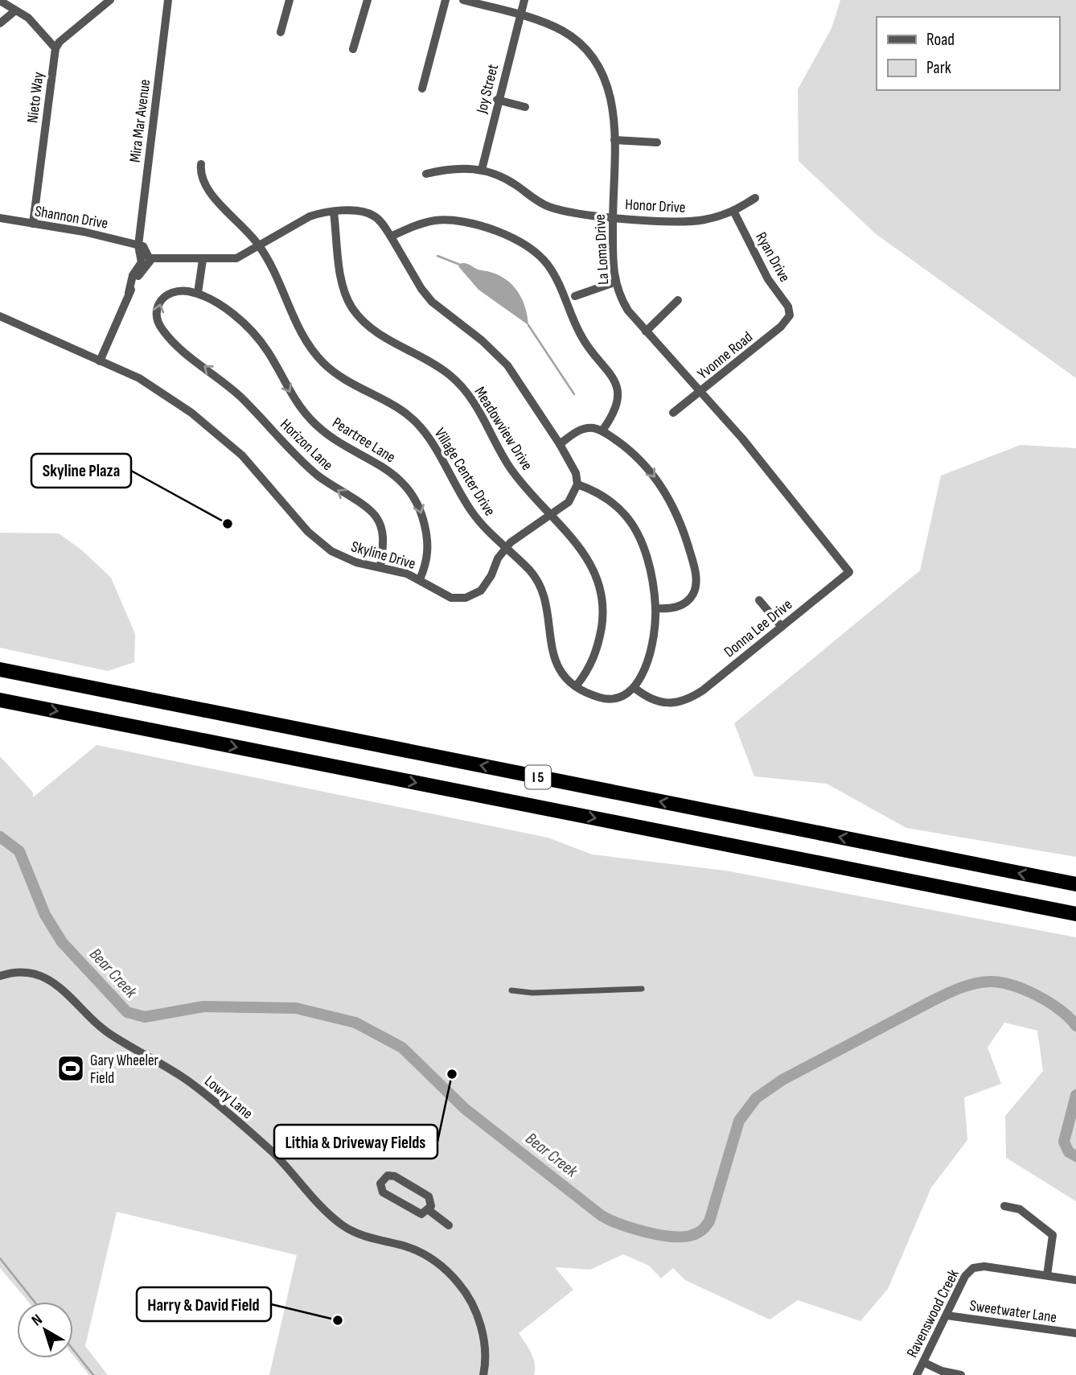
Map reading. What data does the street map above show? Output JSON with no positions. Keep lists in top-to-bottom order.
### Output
{
  "streets": {
    "highway": ["I 5"],
    "street": [
      "Joy Street",
      "Nieto Way",
      "Mira Mar Avenue",
      "Honor Drive",
      "Shannon Drive",
      "La Loma Drive",
      "Ryan Drive",
      "Yvonne Road",
      "Meadowview Drive",
      "Peartree Lane",
      "Horizon Lane",
      "Village Center Drive",
      "Skyline Drive",
      "Donna Lee Drive",
      "Lowry Lane",
      "Sweetwater Lane",
      "Ravenswood Creek"
    ]
  },
  "crossings": [
    ["Joy Street", "Honor Drive"],
    ["Joy Street", "La Loma Drive"],
    ["Nieto Way", "Shannon Drive"],
    ["Mira Mar Avenue", "Shannon Drive"],
    ["Mira Mar Avenue", "Skyline Drive"],
    ["Honor Drive", "La Loma Drive"],
    ["Honor Drive", "Ryan Drive"],
    ["La Loma Drive", "Yvonne Road"],
    ["La Loma Drive", "Donna Lee Drive"],
    ["Ryan Drive", "Yvonne Road"],
    ["Meadowview Drive", "Village Center Drive"],
    ["Meadowview Drive", "Skyline Drive"],
    ["Peartree Lane", "Horizon Lane"],
    ["Peartree Lane", "Skyline Drive"],
    ["Horizon Lane", "Skyline Drive"],
    ["Village Center Drive", "Skyline Drive"],
    ["Sweetwater Lane", "Ravenswood Creek"]
  ],
  "one_way": ["Peartree Lane", "Horizon Lane"],
  "water": ["Bear Creek"],
  "places": {
    "other": ["Skyline Plaza", "Lithia & Driveway Fields", "Harry & David Field"],
    "sports": ["Gary Wheeler Field"]
  },
  "legend": ["Road", "Park"],
  "north": "top left"
}
